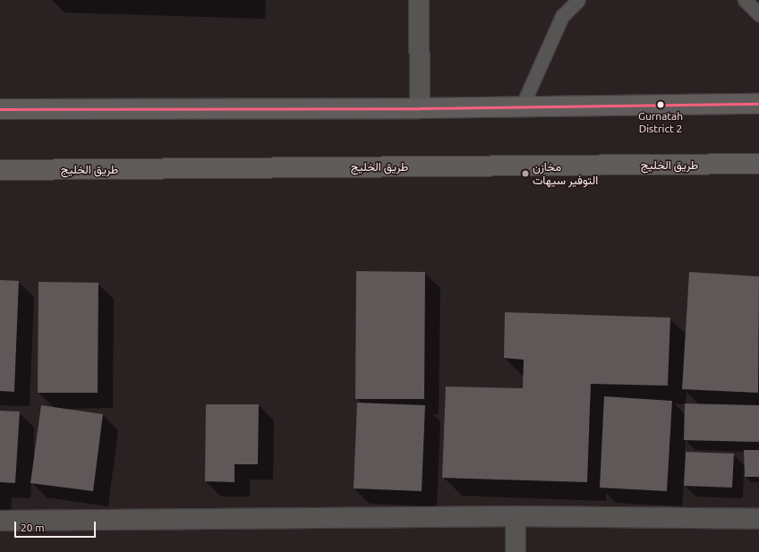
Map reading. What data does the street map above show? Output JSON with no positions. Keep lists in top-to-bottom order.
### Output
{
  "streets": {
    "main road": ["طريق الخليج"]
  },
  "places": ["Gurnatah District 2", "مخازن التوفير سيهات"],
  "scale_bar": "20 m"
}
